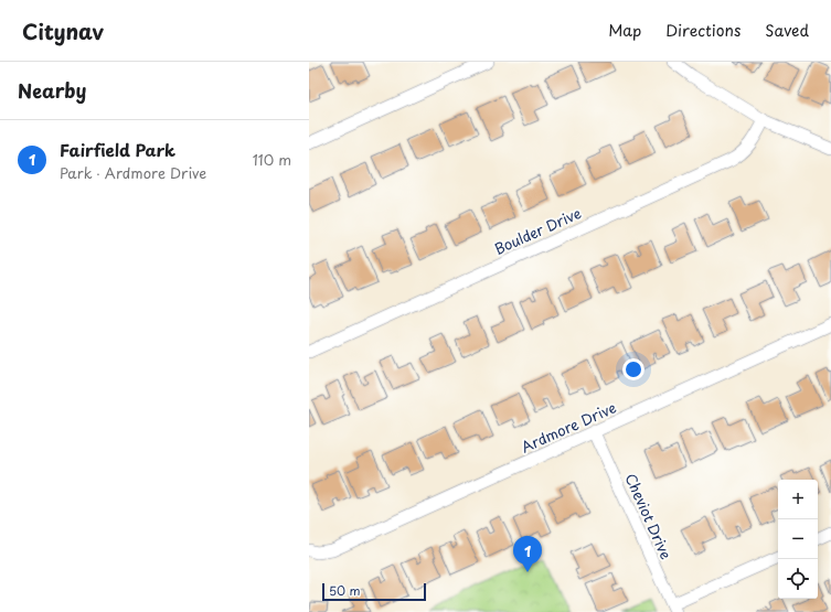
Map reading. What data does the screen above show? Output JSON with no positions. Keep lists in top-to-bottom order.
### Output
{
  "streets": {
    "street": ["Boulder Drive", "Ardmore Drive", "Cheviot Drive"]
  },
  "crossings": [
    ["Ardmore Drive", "Cheviot Drive"]
  ],
  "scale_bar": "50 m",
  "page": {
    "header": "Citynav",
    "nav": ["Map", "Directions", "Saved"],
    "heading": "Nearby",
    "list": [
      {
        "mark": "1",
        "name": "Fairfield Park",
        "note": "Park · Ardmore Drive",
        "value": "110 m"
      }
    ],
    "map_buttons": ["+", "−"],
    "pins": "1",
    "scale": "50 m"
  }
}
